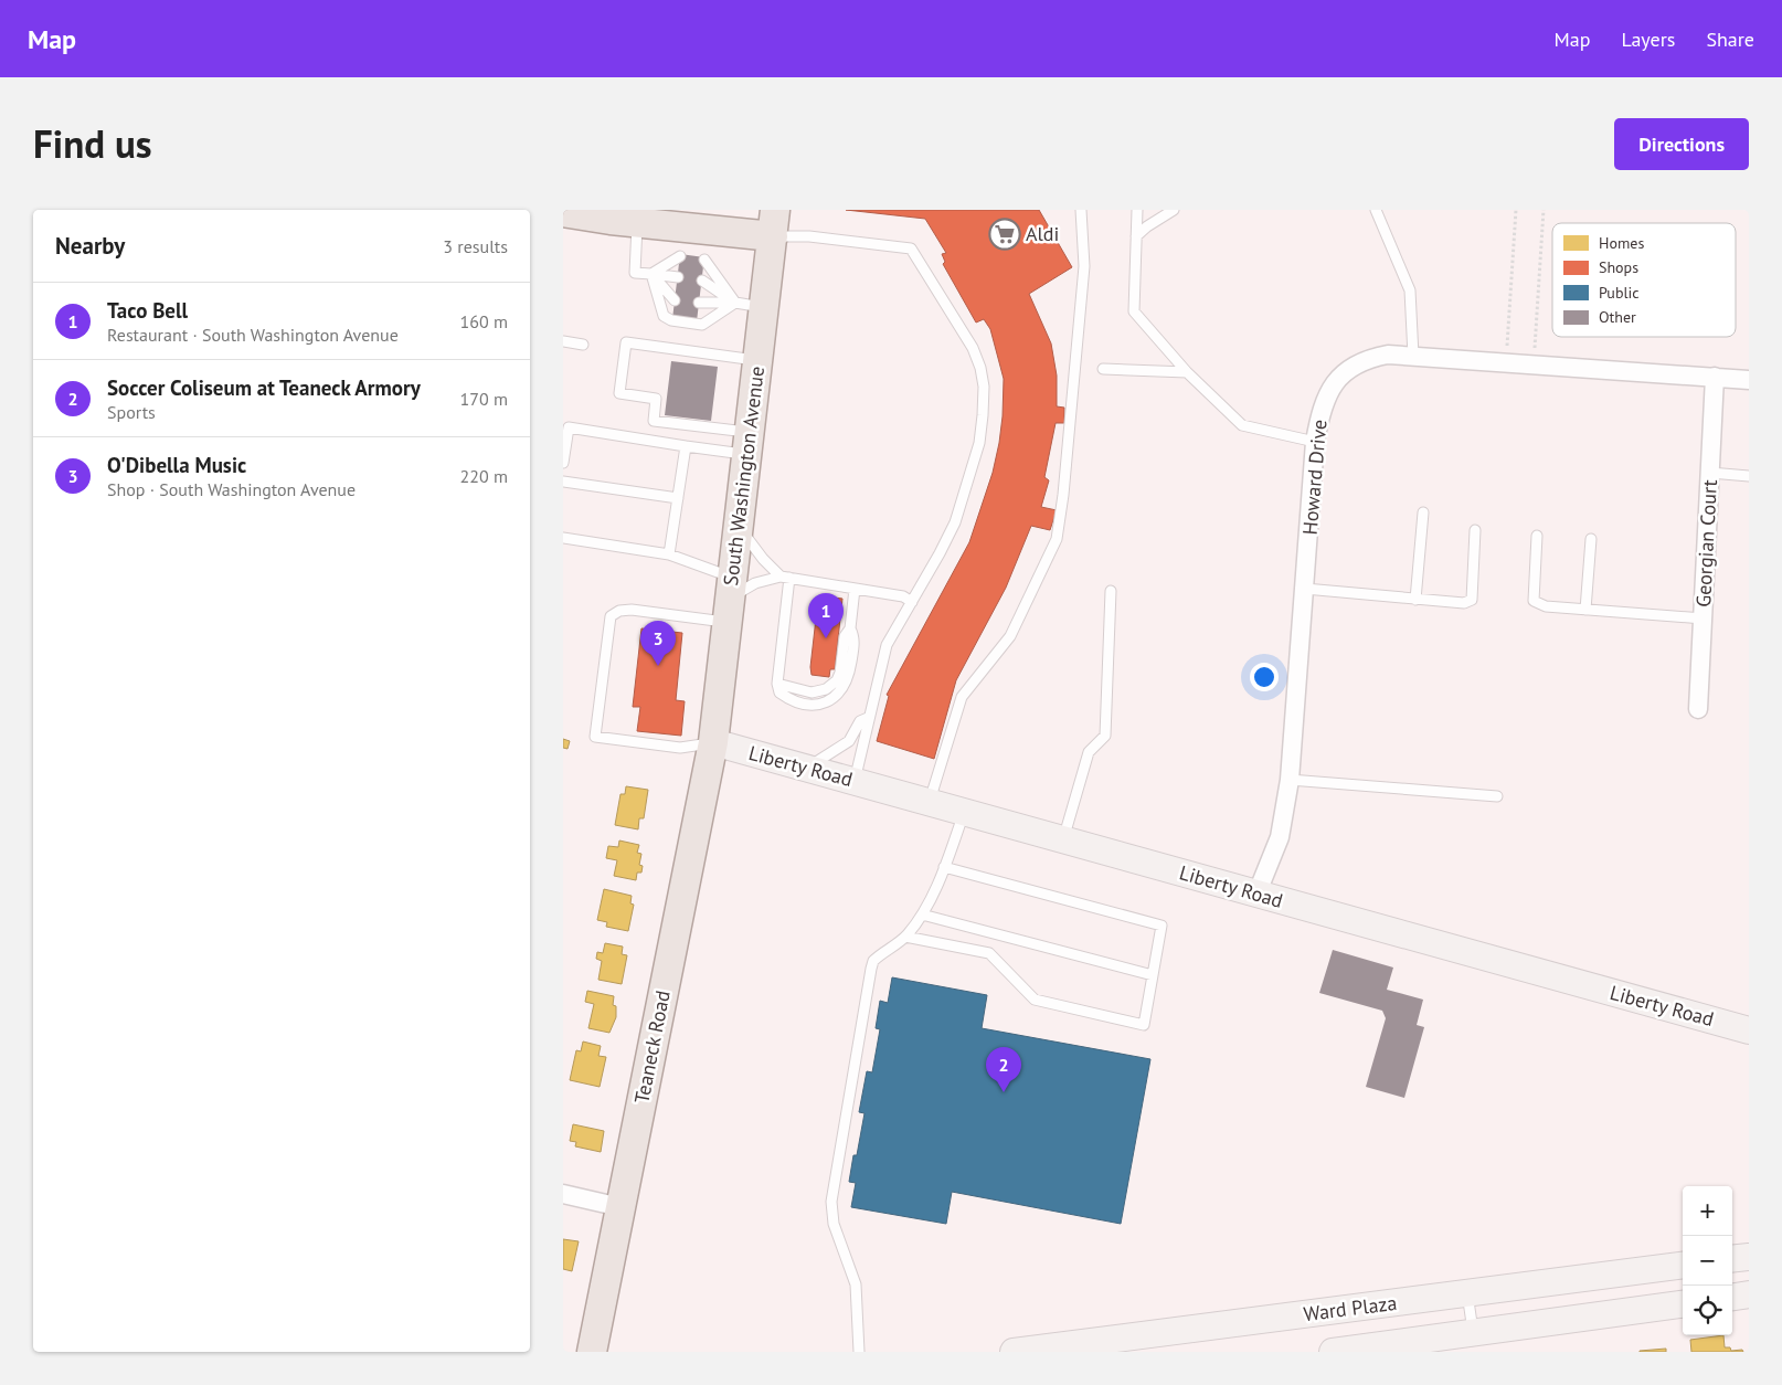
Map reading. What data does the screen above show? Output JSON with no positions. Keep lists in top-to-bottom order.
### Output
{
  "streets": {
    "main road": [
      "South Washington Avenue",
      "Liberty Road",
      "Teaneck Road",
      "Ward Plaza"
    ],
    "street": ["Howard Drive", "Georgian Court"]
  },
  "crossings": [
    ["South Washington Avenue", "Liberty Road"],
    ["South Washington Avenue", "Teaneck Road"],
    ["Howard Drive", "Georgian Court"],
    ["Howard Drive", "Liberty Road"],
    ["Liberty Road", "Teaneck Road"]
  ],
  "places": {
    "supermarket": ["Aldi"]
  },
  "legend": [
    "Homes",
    "Shops",
    "Public",
    "Other"
  ],
  "page": {
    "header": "Map",
    "nav": ["Map", "Layers", "Share"],
    "title": "Find us",
    "buttons": "Directions",
    "heading": ["Nearby", "3 results"],
    "list": [
      {
        "mark": "1",
        "name": "Taco Bell",
        "note": "Restaurant · South Washington Avenue",
        "value": "160 m"
      },
      {
        "mark": "2",
        "name": "Soccer Coliseum at Teaneck Armory",
        "note": "Sports",
        "value": "170 m"
      },
      {
        "mark": "3",
        "name": "O'Dibella Music",
        "note": "Shop · South Washington Avenue",
        "value": "220 m"
      }
    ],
    "pins": ["1", "3", "2"],
    "map_buttons": ["+", "−"]
  }
}
